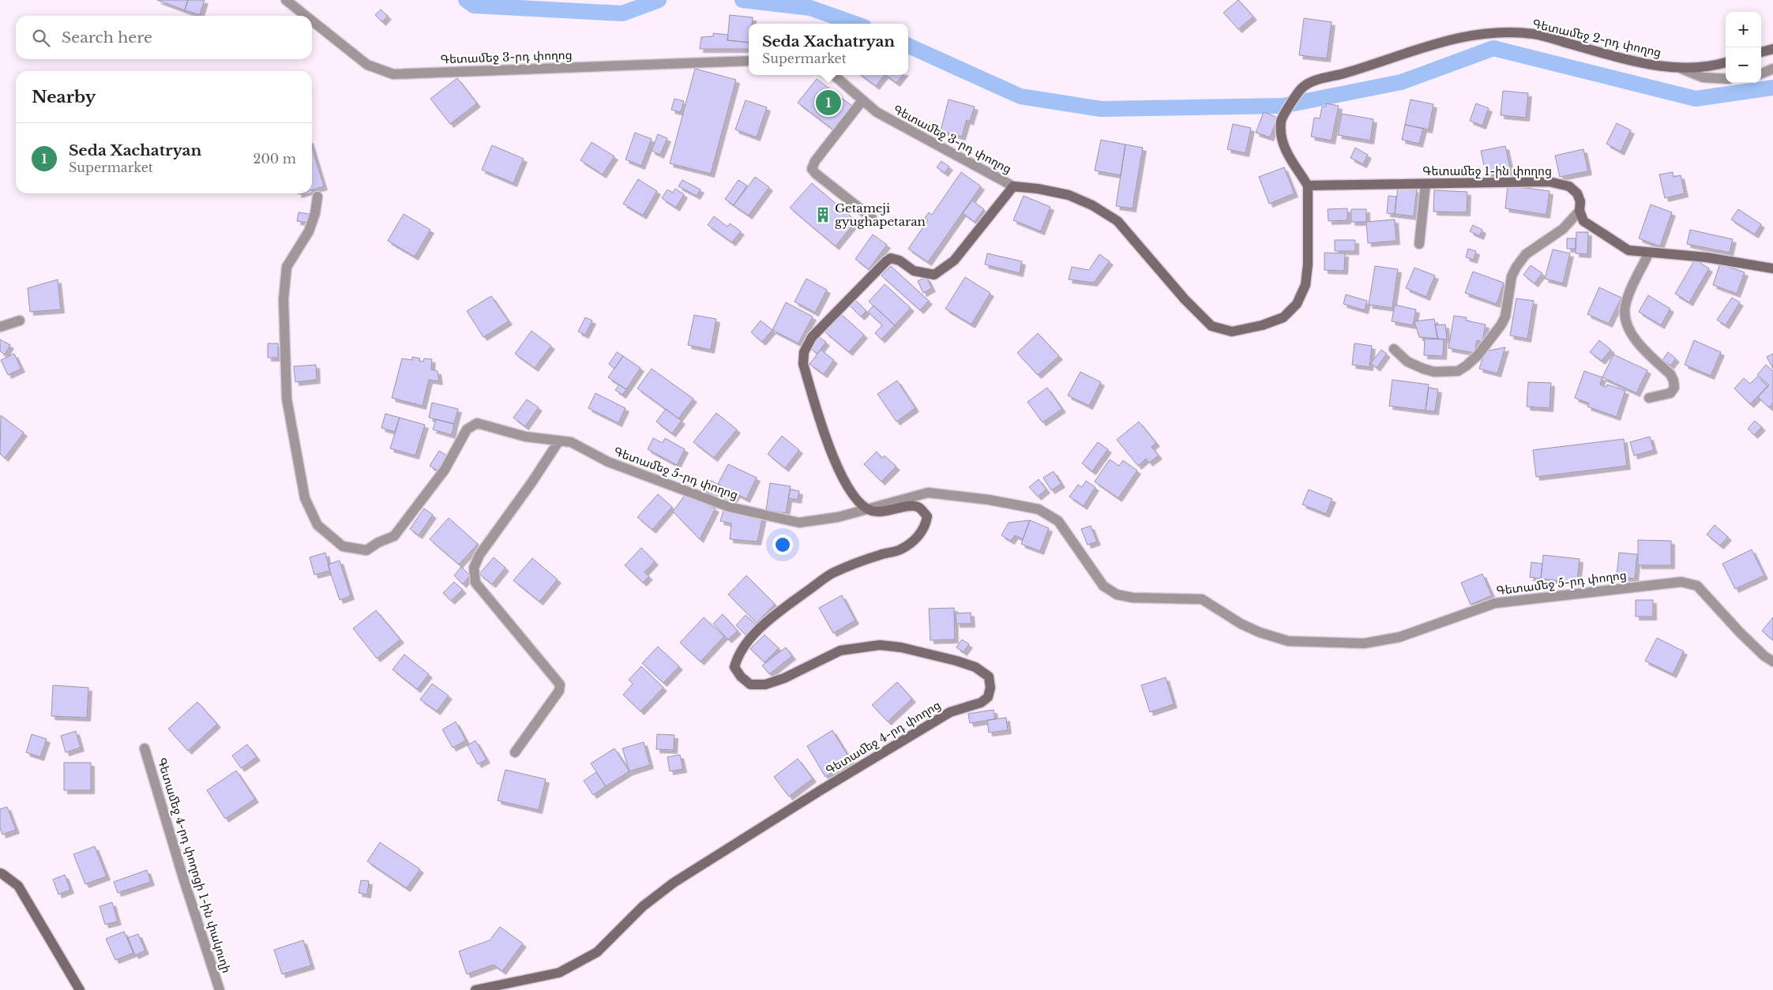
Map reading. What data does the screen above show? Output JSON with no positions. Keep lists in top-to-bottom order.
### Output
{
  "streets": {
    "street": [
      "Գետամեջ 2-րդ փողոց",
      "Գետամեջ 3-րդ փողոց",
      "Գետամեջ 1-ին փողոց",
      "Գետամեջ 5-րդ փողոց",
      "Գետամեջ 4-րդ փողոց",
      "Գետամեջ 4-րդ փողոցի 1-ին փակուղի"
    ]
  },
  "crossings": [
    ["Գետամեջ 2-րդ փողոց", "Գետամեջ 3-րդ փողոց"],
    ["Գետամեջ 2-րդ փողոց", "Գետամեջ 1-ին փողոց"],
    ["Գետամեջ 3-րդ փողոց", "Գետամեջ 1-ին փողոց"],
    ["Գետամեջ 5-րդ փողոց", "Գետամեջ 4-րդ փողոց"]
  ],
  "places": {
    "building": ["Getameji gyughapetaran"]
  },
  "page": {
    "map_buttons": ["+", "−"],
    "search": "Search here",
    "popup": ["Seda Xachatryan", "Supermarket"],
    "heading": "Nearby",
    "pins": "1",
    "list": [
      {
        "mark": "1",
        "name": "Seda Xachatryan",
        "note": "Supermarket",
        "value": "200 m"
      }
    ]
  }
}
